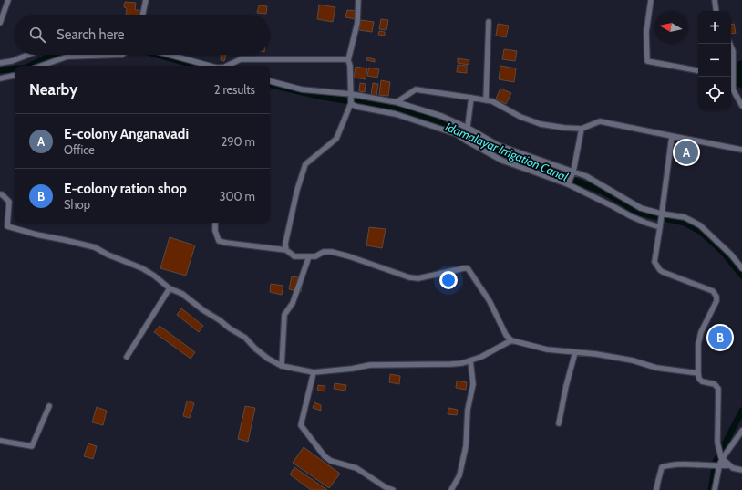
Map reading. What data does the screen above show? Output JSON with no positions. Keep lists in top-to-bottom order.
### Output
{
  "water": ["Idamalayar Irrigation Canal"],
  "north": "left",
  "page": {
    "map_buttons": ["+", "−"],
    "search": "Search here",
    "heading": ["Nearby", "2 results"],
    "list": [
      {
        "mark": "A",
        "name": "E-colony Anganavadi",
        "note": "Office",
        "value": "290 m"
      },
      {
        "mark": "B",
        "name": "E-colony ration shop",
        "note": "Shop",
        "value": "300 m"
      }
    ],
    "pins": ["A", "B"]
  }
}
